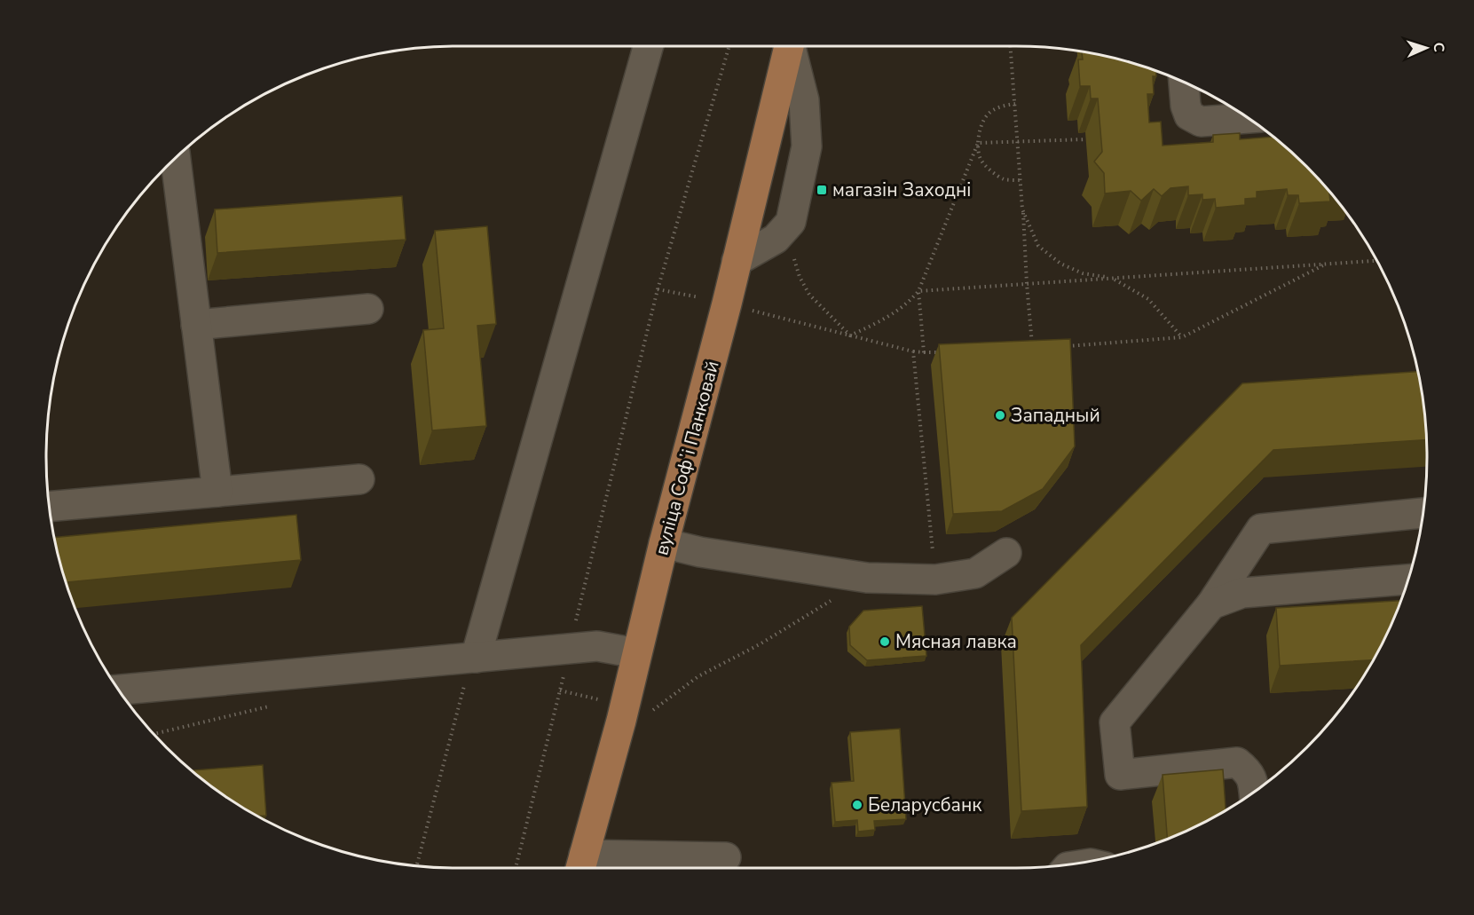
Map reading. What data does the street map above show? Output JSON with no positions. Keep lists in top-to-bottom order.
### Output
{
  "streets": {
    "main road": ["вуліца Софʼі Панковай"]
  },
  "places": {
    "transit": ["магазін Заходні"],
    "other": ["Западный", "Мясная лавка", "Беларусбанк"]
  },
  "north": "right"
}
